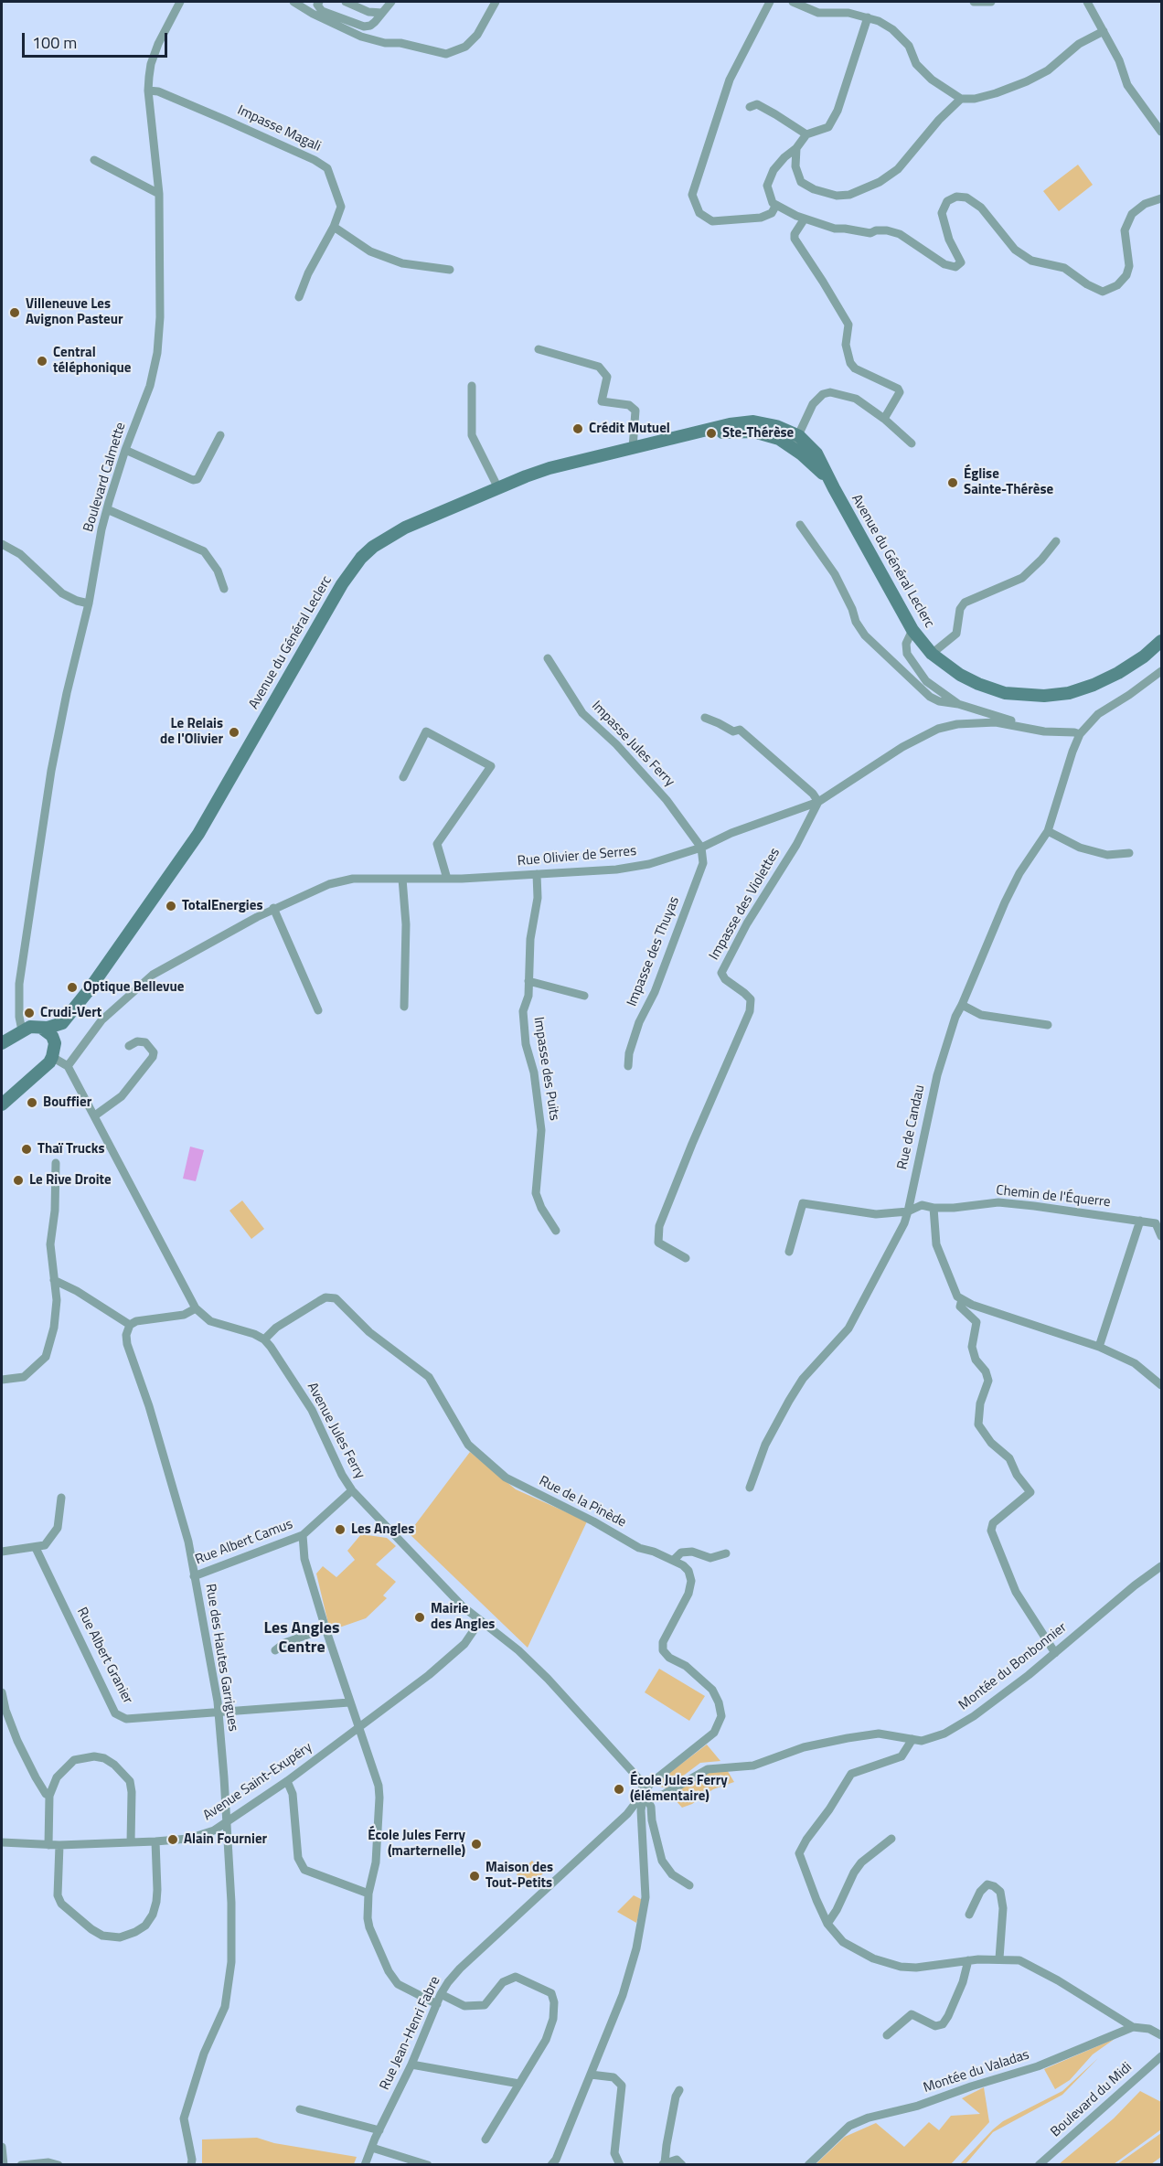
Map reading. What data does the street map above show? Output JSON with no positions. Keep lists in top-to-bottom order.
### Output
{
  "streets": {
    "main road": ["Avenue du Général Leclerc"],
    "street": [
      "Impasse Magali",
      "Boulevard Calmette",
      "Impasse Jules Ferry",
      "Rue Olivier de Serres",
      "Impasse des Violettes",
      "Impasse des Thuyas",
      "Impasse des Puits",
      "Rue de Candau",
      "Chemin de l'Équerre",
      "Avenue Jules Ferry",
      "Rue de la Pinède",
      "Rue Albert Camus",
      "Rue Albert Granier",
      "Rue des Hautes Garrigues",
      "Montée du Bonbonnier",
      "Avenue Saint-Exupéry",
      "Rue Jean-Henri Fabre",
      "Montée du Valadas",
      "Boulevard du Midi"
    ]
  },
  "crossings": [
    ["Impasse Magali", "Boulevard Calmette"],
    ["Impasse Jules Ferry", "Rue Olivier de Serres"],
    ["Impasse Jules Ferry", "Impasse des Thuyas"],
    ["Rue Olivier de Serres", "Impasse des Violettes"],
    ["Rue Olivier de Serres", "Impasse des Thuyas"],
    ["Rue Olivier de Serres", "Impasse des Puits"],
    ["Rue Olivier de Serres", "Rue de Candau"],
    ["Avenue Jules Ferry", "Rue de la Pinède"],
    ["Avenue Jules Ferry", "Rue Albert Camus"],
    ["Avenue Jules Ferry", "Montée du Bonbonnier"],
    ["Avenue Jules Ferry", "Avenue Saint-Exupéry"],
    ["Avenue Jules Ferry", "Rue Jean-Henri Fabre"],
    ["Rue Albert Camus", "Rue des Hautes Garrigues"],
    ["Rue Albert Granier", "Rue des Hautes Garrigues"],
    ["Rue des Hautes Garrigues", "Avenue Saint-Exupéry"],
    ["Montée du Bonbonnier", "Rue Jean-Henri Fabre"]
  ],
  "districts": ["Les Angles Centre"],
  "places": [
    "Villeneuve Les Avignon Pasteur",
    "Central téléphonique",
    "Crédit Mutuel",
    "Ste-Thérèse",
    "Église Sainte-Thérèse",
    "Le Relais de l'Olivier",
    "TotalEnergies",
    "Optique Bellevue",
    "Crudi-Vert",
    "Bouffier",
    "Thaï Trucks",
    "Le Rive Droite",
    "Les Angles",
    "Mairie des Angles",
    "École Jules Ferry (élémentaire)",
    "Alain Fournier",
    "École Jules Ferry (marternelle)",
    "Maison des Tout-Petits"
  ],
  "scale_bar": "100 m"
}
